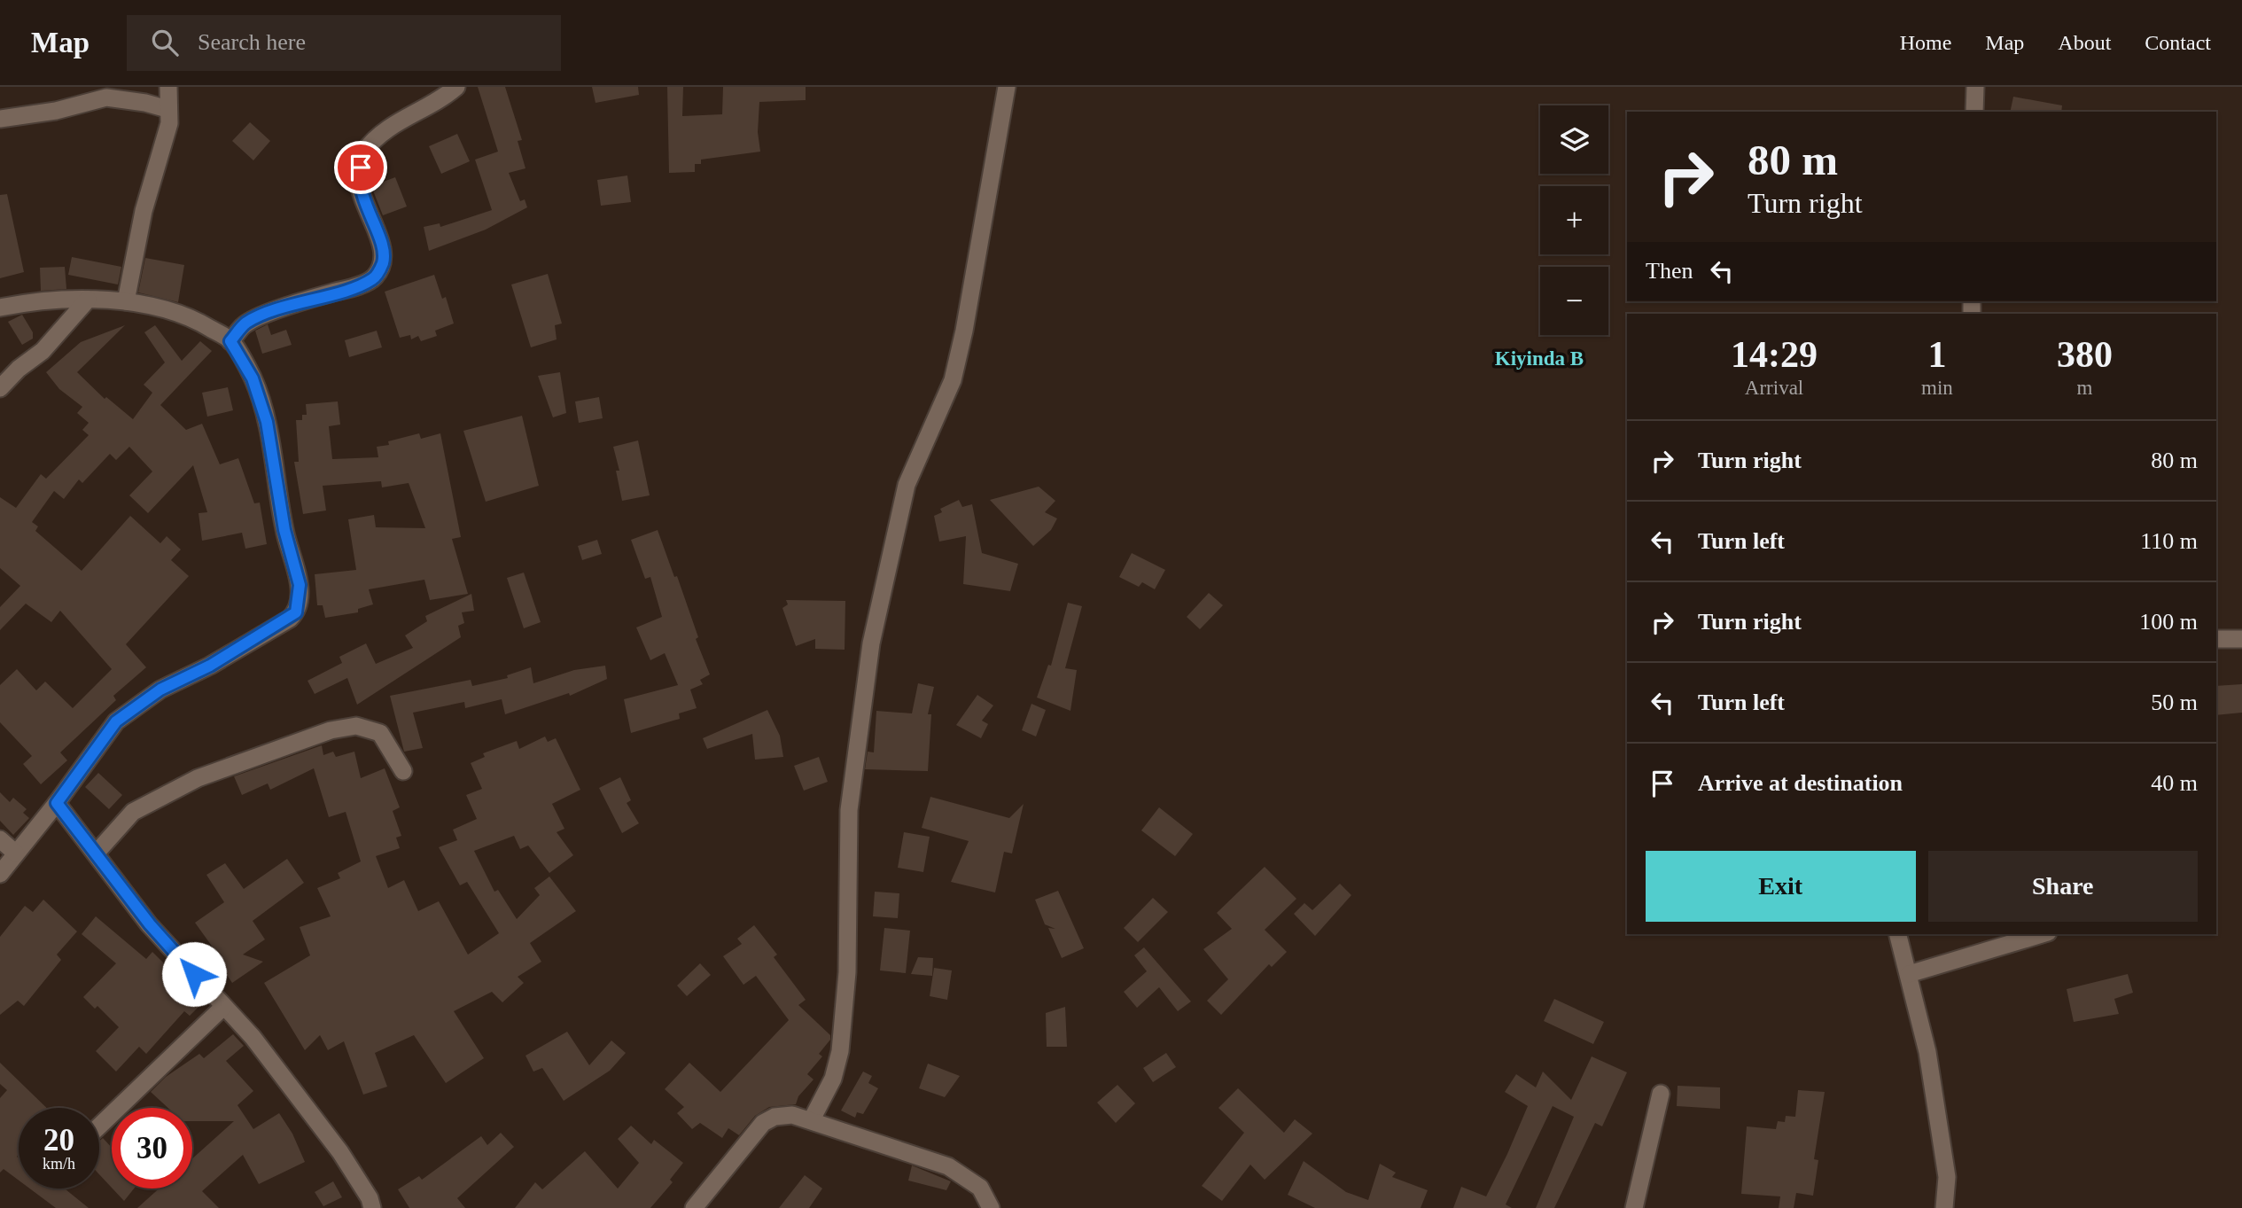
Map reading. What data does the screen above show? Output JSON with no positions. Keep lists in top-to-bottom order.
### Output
{
  "districts": ["Kiyinda B"],
  "page": {
    "header": "Map",
    "search": "Search here",
    "nav": [
      "Home",
      "Map",
      "About",
      "Contact"
    ],
    "map_buttons": ["+", "−"],
    "turn": ["80 m", "Turn right"],
    "then": "Then",
    "eta": [
      "14:29",
      "Arrival",
      "1",
      "min",
      "380",
      "m"
    ],
    "list": [
      {
        "name": "Turn right",
        "value": "80 m"
      },
      {
        "name": "Turn left",
        "value": "110 m"
      },
      {
        "name": "Turn right",
        "value": "100 m"
      },
      {
        "name": "Turn left",
        "value": "50 m"
      },
      {
        "name": "Arrive at destination",
        "value": "40 m"
      }
    ],
    "buttons": ["Exit", "Share"],
    "speed": "20 km/h",
    "limit": "30"
  }
}
